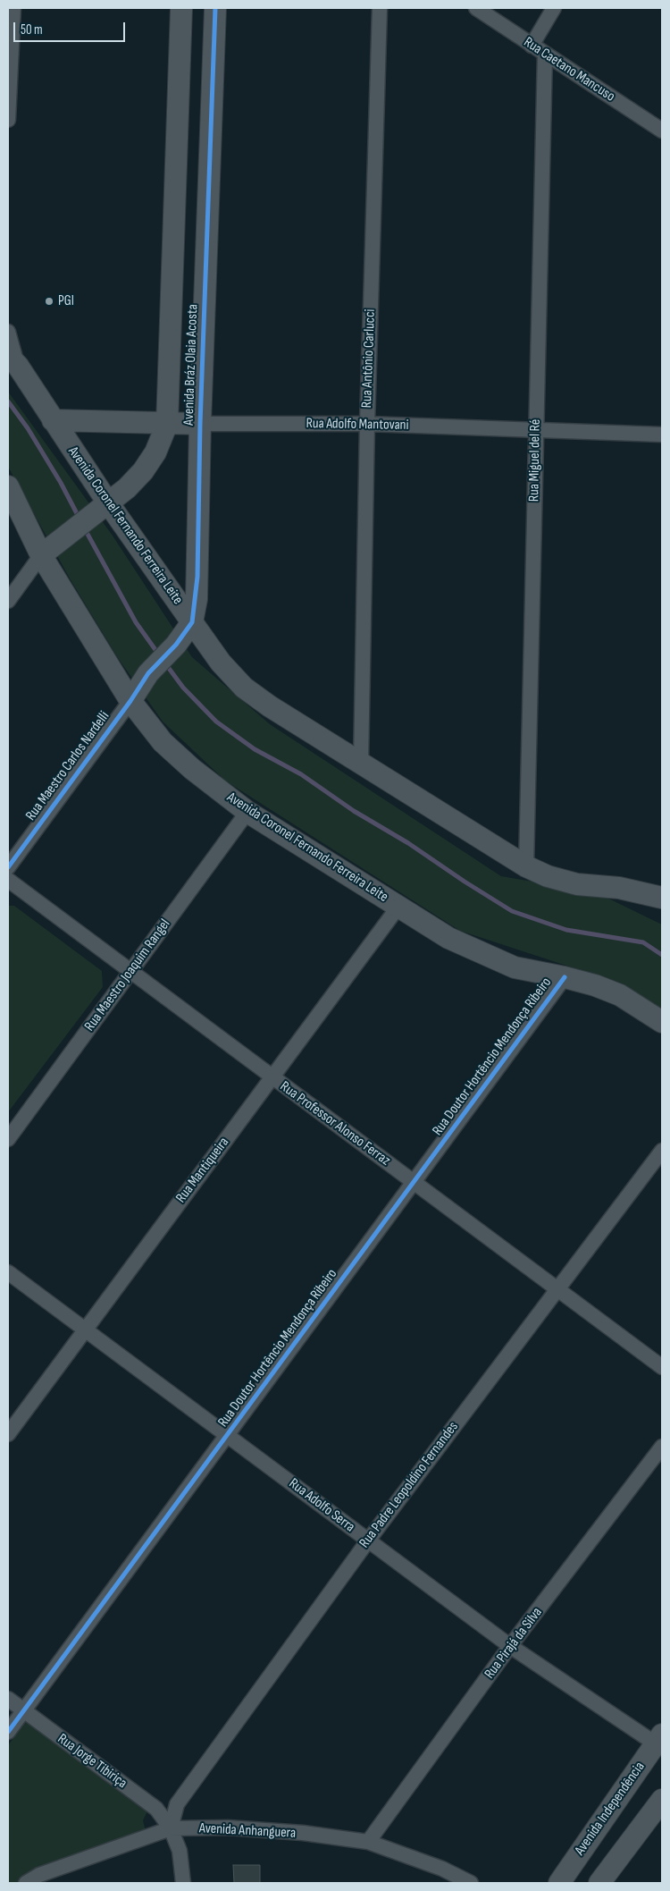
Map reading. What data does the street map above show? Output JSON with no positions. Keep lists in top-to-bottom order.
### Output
{
  "streets": {
    "street": [
      "Rua Caetano Mancuso",
      "Rua Antônio Carlucci",
      "Avenida Bráz Olaia Acosta",
      "Rua Adolfo Mantovani",
      "Rua Miguel del Ré",
      "Avenida Coronel Fernando Ferreira Leite",
      "Rua Maestro Carlos Nardelli",
      "Rua Maestro Joaquim Rangel",
      "Rua Doutor Hortêncio Mendonça Ribeiro",
      "Rua Professor Alonso Ferraz",
      "Rua Mantiqueira",
      "Rua Padre Leopoldino Fernandes",
      "Rua Adolfo Serra",
      "Rua Pirajá da Silva",
      "Rua Jorge Tibiriça",
      "Avenida Independência",
      "Avenida Anhanguera"
    ]
  },
  "crossings": [
    ["Rua Caetano Mancuso", "Rua Miguel del Ré"],
    ["Rua Antônio Carlucci", "Rua Adolfo Mantovani"],
    ["Rua Antônio Carlucci", "Avenida Coronel Fernando Ferreira Leite"],
    ["Avenida Bráz Olaia Acosta", "Rua Adolfo Mantovani"],
    ["Avenida Bráz Olaia Acosta", "Avenida Coronel Fernando Ferreira Leite"],
    ["Avenida Bráz Olaia Acosta", "Rua Maestro Carlos Nardelli"],
    ["Rua Adolfo Mantovani", "Rua Miguel del Ré"],
    ["Rua Adolfo Mantovani", "Avenida Coronel Fernando Ferreira Leite"],
    ["Rua Miguel del Ré", "Avenida Coronel Fernando Ferreira Leite"],
    ["Avenida Coronel Fernando Ferreira Leite", "Rua Maestro Carlos Nardelli"],
    ["Avenida Coronel Fernando Ferreira Leite", "Rua Maestro Joaquim Rangel"],
    ["Avenida Coronel Fernando Ferreira Leite", "Rua Doutor Hortêncio Mendonça Ribeiro"],
    ["Avenida Coronel Fernando Ferreira Leite", "Rua Mantiqueira"],
    ["Rua Maestro Joaquim Rangel", "Rua Professor Alonso Ferraz"],
    ["Rua Doutor Hortêncio Mendonça Ribeiro", "Rua Professor Alonso Ferraz"],
    ["Rua Doutor Hortêncio Mendonça Ribeiro", "Rua Adolfo Serra"],
    ["Rua Doutor Hortêncio Mendonça Ribeiro", "Rua Jorge Tibiriça"],
    ["Rua Professor Alonso Ferraz", "Rua Mantiqueira"],
    ["Rua Professor Alonso Ferraz", "Rua Padre Leopoldino Fernandes"],
    ["Rua Mantiqueira", "Rua Adolfo Serra"],
    ["Rua Padre Leopoldino Fernandes", "Rua Adolfo Serra"],
    ["Rua Padre Leopoldino Fernandes", "Rua Jorge Tibiriça"],
    ["Rua Padre Leopoldino Fernandes", "Avenida Anhanguera"],
    ["Rua Adolfo Serra", "Rua Pirajá da Silva"],
    ["Rua Adolfo Serra", "Avenida Independência"],
    ["Rua Pirajá da Silva", "Avenida Anhanguera"],
    ["Rua Jorge Tibiriça", "Avenida Anhanguera"]
  ],
  "places": ["PGI"],
  "scale_bar": "50 m"
}
